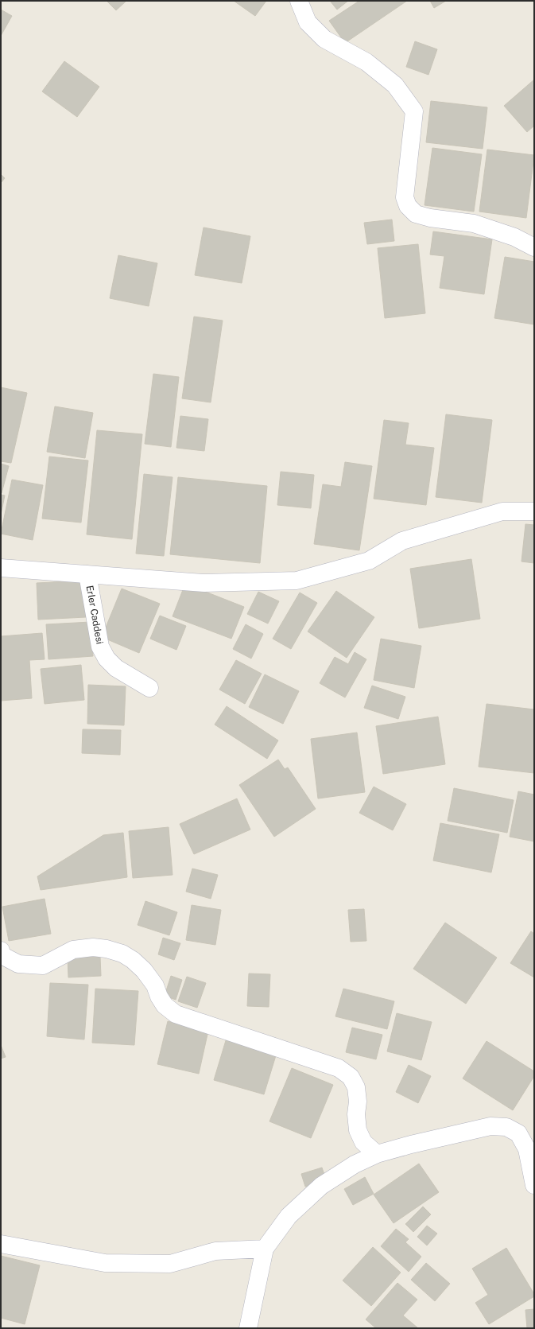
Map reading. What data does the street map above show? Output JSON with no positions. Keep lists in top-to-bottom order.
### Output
{
  "streets": {
    "street": ["Erler Caddesi"]
  }
}
